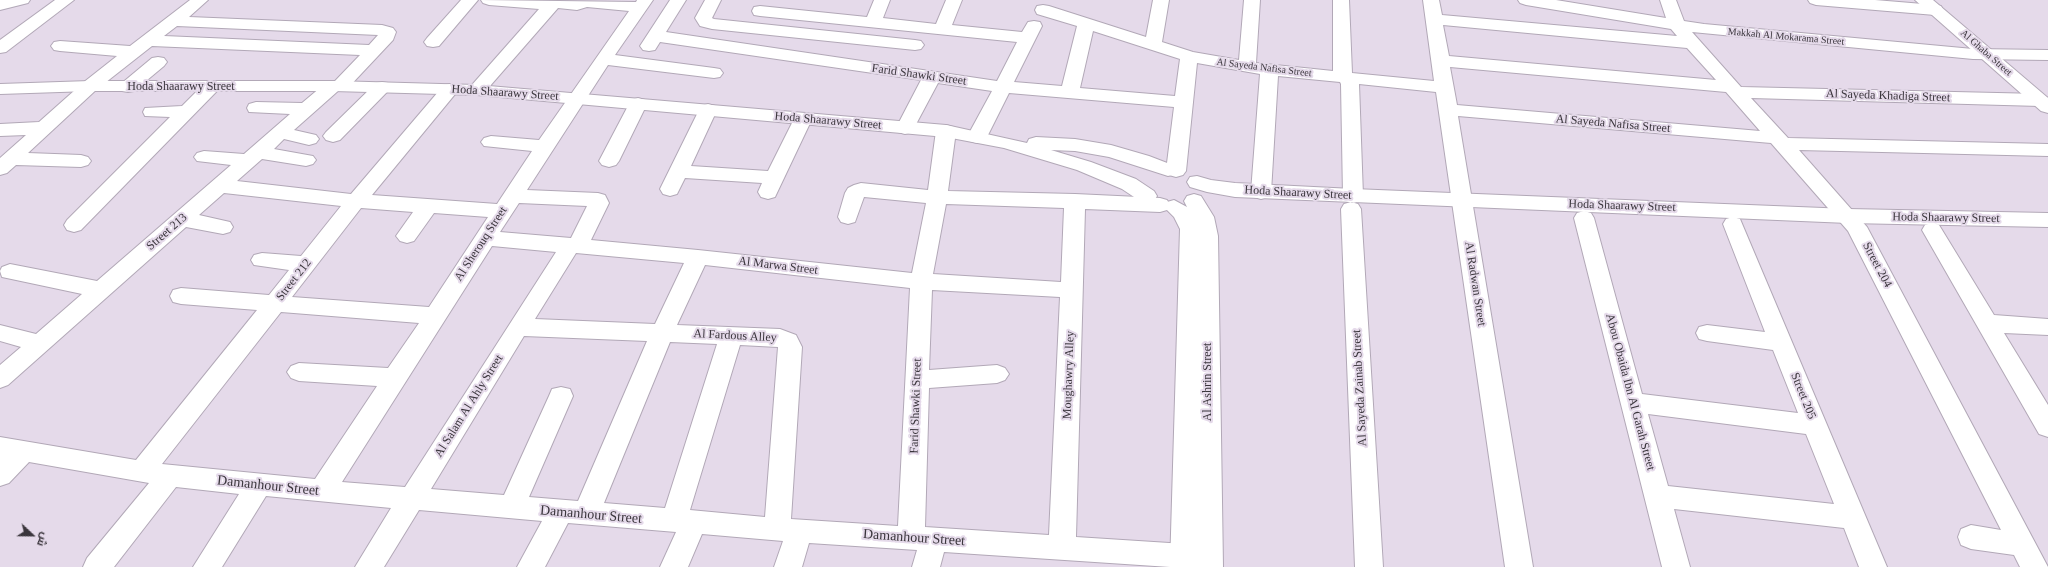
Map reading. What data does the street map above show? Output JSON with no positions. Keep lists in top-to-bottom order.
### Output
{
  "streets": {
    "street": [
      "Makkah Al Mokarama Street",
      "Al Ghaba Street",
      "Al Sayeda Nafisa Street",
      "Farid Shawki Street",
      "Hoda Shaarawy Street",
      "Al Sayeda Khadiga Street",
      "Street 213",
      "Al Sherouq Street",
      "Street 204",
      "Al Marwa Street",
      "Street 212",
      "Al Radwan Street",
      "Al Fardous Alley",
      "Moughawry Alley",
      "Al Ashrin Street",
      "Al Sayeda Zainab Street",
      "Abou Obaida Ibn Al Garah Street",
      "Street 205",
      "Al Salam Al Ahly Street",
      "Damanhour Street"
    ]
  },
  "crossings": [
    ["Makkah Al Mokarama Street", "Al Ghaba Street"],
    ["Makkah Al Mokarama Street", "Street 204"],
    ["Al Ghaba Street", "Al Sayeda Khadiga Street"],
    ["Al Sayeda Nafisa Street", "Street 204"],
    ["Al Sayeda Nafisa Street", "Al Radwan Street"],
    ["Al Sayeda Nafisa Street", "Al Sayeda Zainab Street"],
    ["Farid Shawki Street", "Hoda Shaarawy Street"],
    ["Farid Shawki Street", "Al Marwa Street"],
    ["Farid Shawki Street", "Damanhour Street"],
    ["Hoda Shaarawy Street", "Street 213"],
    ["Hoda Shaarawy Street", "Al Sherouq Street"],
    ["Hoda Shaarawy Street", "Street 204"],
    ["Hoda Shaarawy Street", "Street 212"],
    ["Hoda Shaarawy Street", "Al Radwan Street"],
    ["Hoda Shaarawy Street", "Al Ashrin Street"],
    ["Hoda Shaarawy Street", "Al Sayeda Zainab Street"],
    ["Hoda Shaarawy Street", "Abou Obaida Ibn Al Garah Street"],
    ["Hoda Shaarawy Street", "Street 205"],
    ["Al Sayeda Khadiga Street", "Street 204"],
    ["Al Sayeda Khadiga Street", "Al Radwan Street"],
    ["Al Sherouq Street", "Al Marwa Street"],
    ["Al Sherouq Street", "Al Salam Al Ahly Street"],
    ["Al Sherouq Street", "Damanhour Street"],
    ["Al Marwa Street", "Moughawry Alley"],
    ["Al Marwa Street", "Al Salam Al Ahly Street"],
    ["Street 212", "Damanhour Street"],
    ["Al Fardous Alley", "Al Salam Al Ahly Street"],
    ["Al Fardous Alley", "Damanhour Street"],
    ["Moughawry Alley", "Damanhour Street"],
    ["Al Ashrin Street", "Damanhour Street"],
    ["Al Salam Al Ahly Street", "Damanhour Street"]
  ],
  "north": "right"
}
